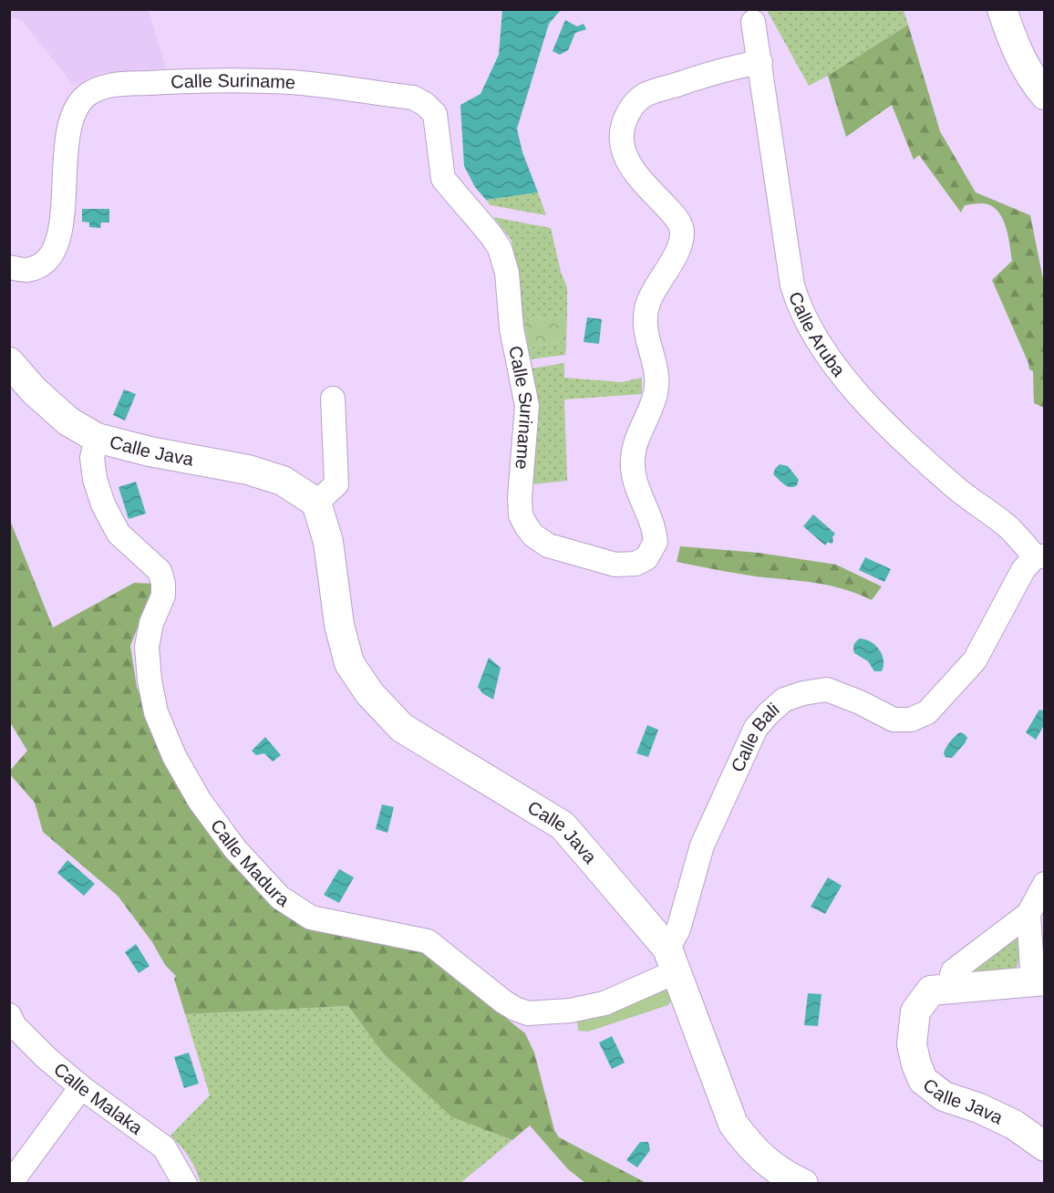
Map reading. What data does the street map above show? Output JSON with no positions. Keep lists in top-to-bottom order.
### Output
{
  "streets": {
    "street": [
      "Calle Suriname",
      "Calle Aruba",
      "Calle Java",
      "Calle Bali",
      "Calle Madura",
      "Calle Malaka"
    ]
  },
  "crossings": [
    ["Calle Suriname", "Calle Aruba"],
    ["Calle Aruba", "Calle Bali"],
    ["Calle Java", "Calle Bali"],
    ["Calle Java", "Calle Madura"],
    ["Calle Bali", "Calle Madura"]
  ]
}
